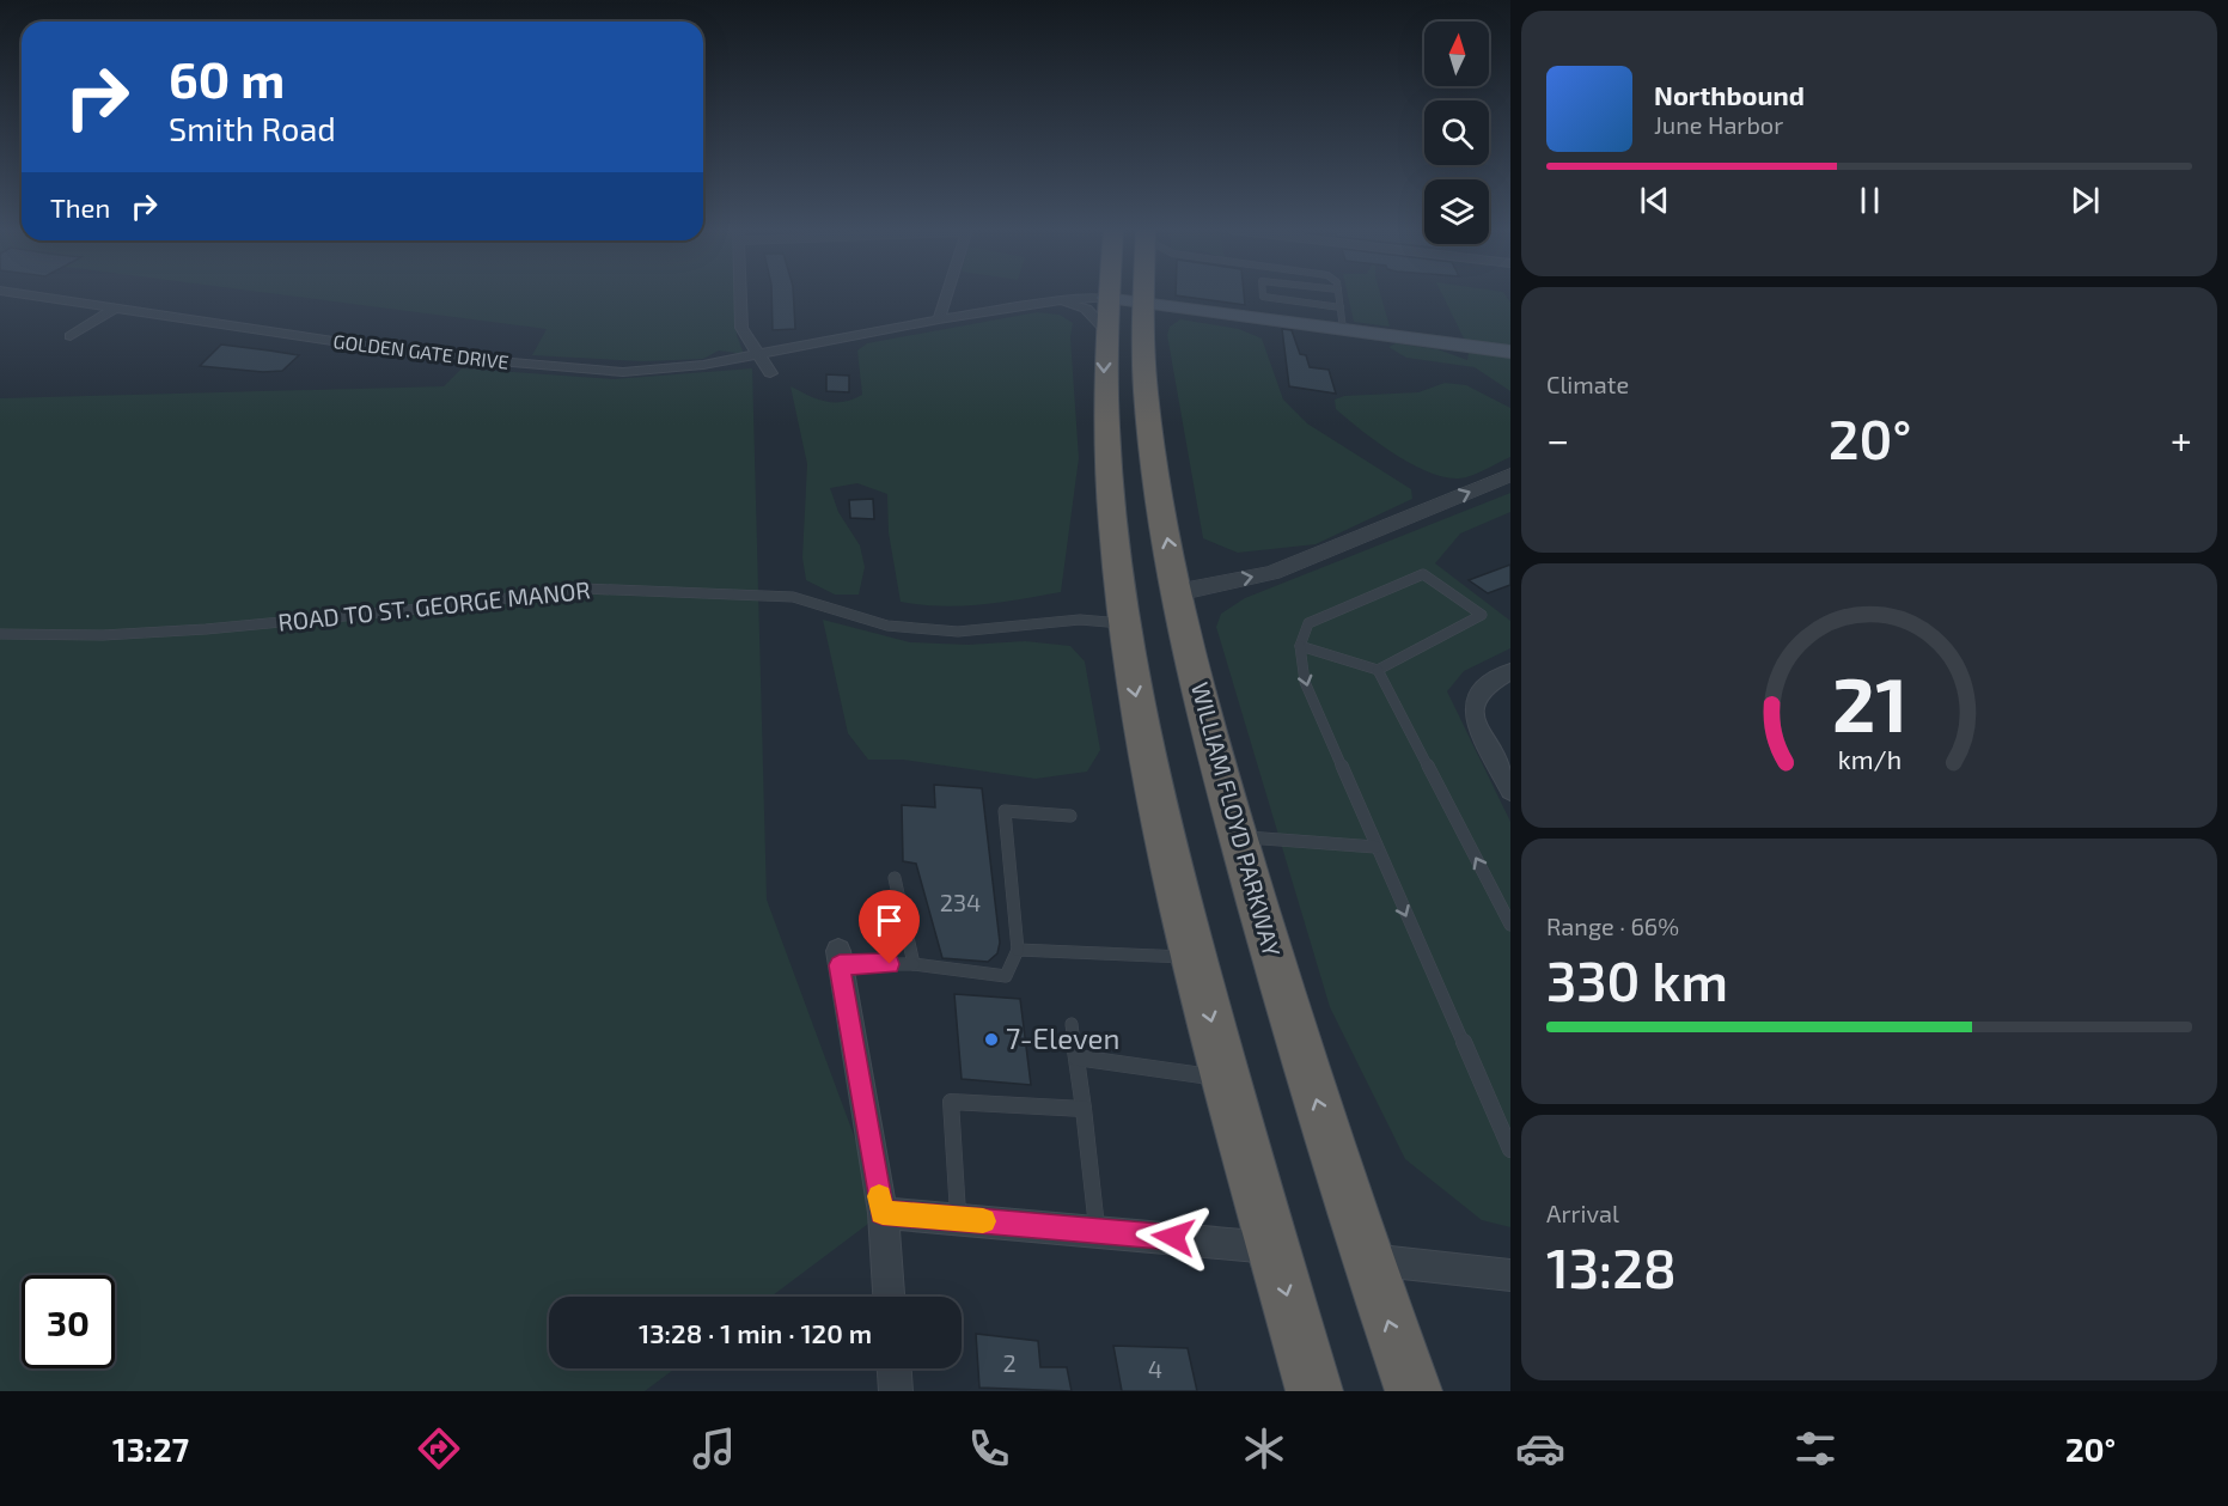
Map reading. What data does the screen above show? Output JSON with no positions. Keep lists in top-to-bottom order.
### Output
{
  "streets": {
    "highway": ["WILLIAM FLOYD PARKWAY"],
    "street": ["GOLDEN GATE DRIVE"],
    "lane": ["ROAD TO ST. GEORGE MANOR"]
  },
  "places": ["7-Eleven"],
  "house_numbers": ["234", "2", "4"],
  "north": "top",
  "page": {
    "turn": ["60 m", "Smith Road"],
    "song": ["Northbound", "June Harbor"],
    "then": "Then",
    "tile": [
      "Climate",
      ["Range · 66%", "330 km"],
      ["Arrival", "13:28"]
    ],
    "heat": ["−", "20°", "+"],
    "limit": "30",
    "trip": "13:28 · 1 min · 120 m",
    "tabs": ["13:27", "20°"],
    "gauge": ["21", "km/h"]
  }
}
